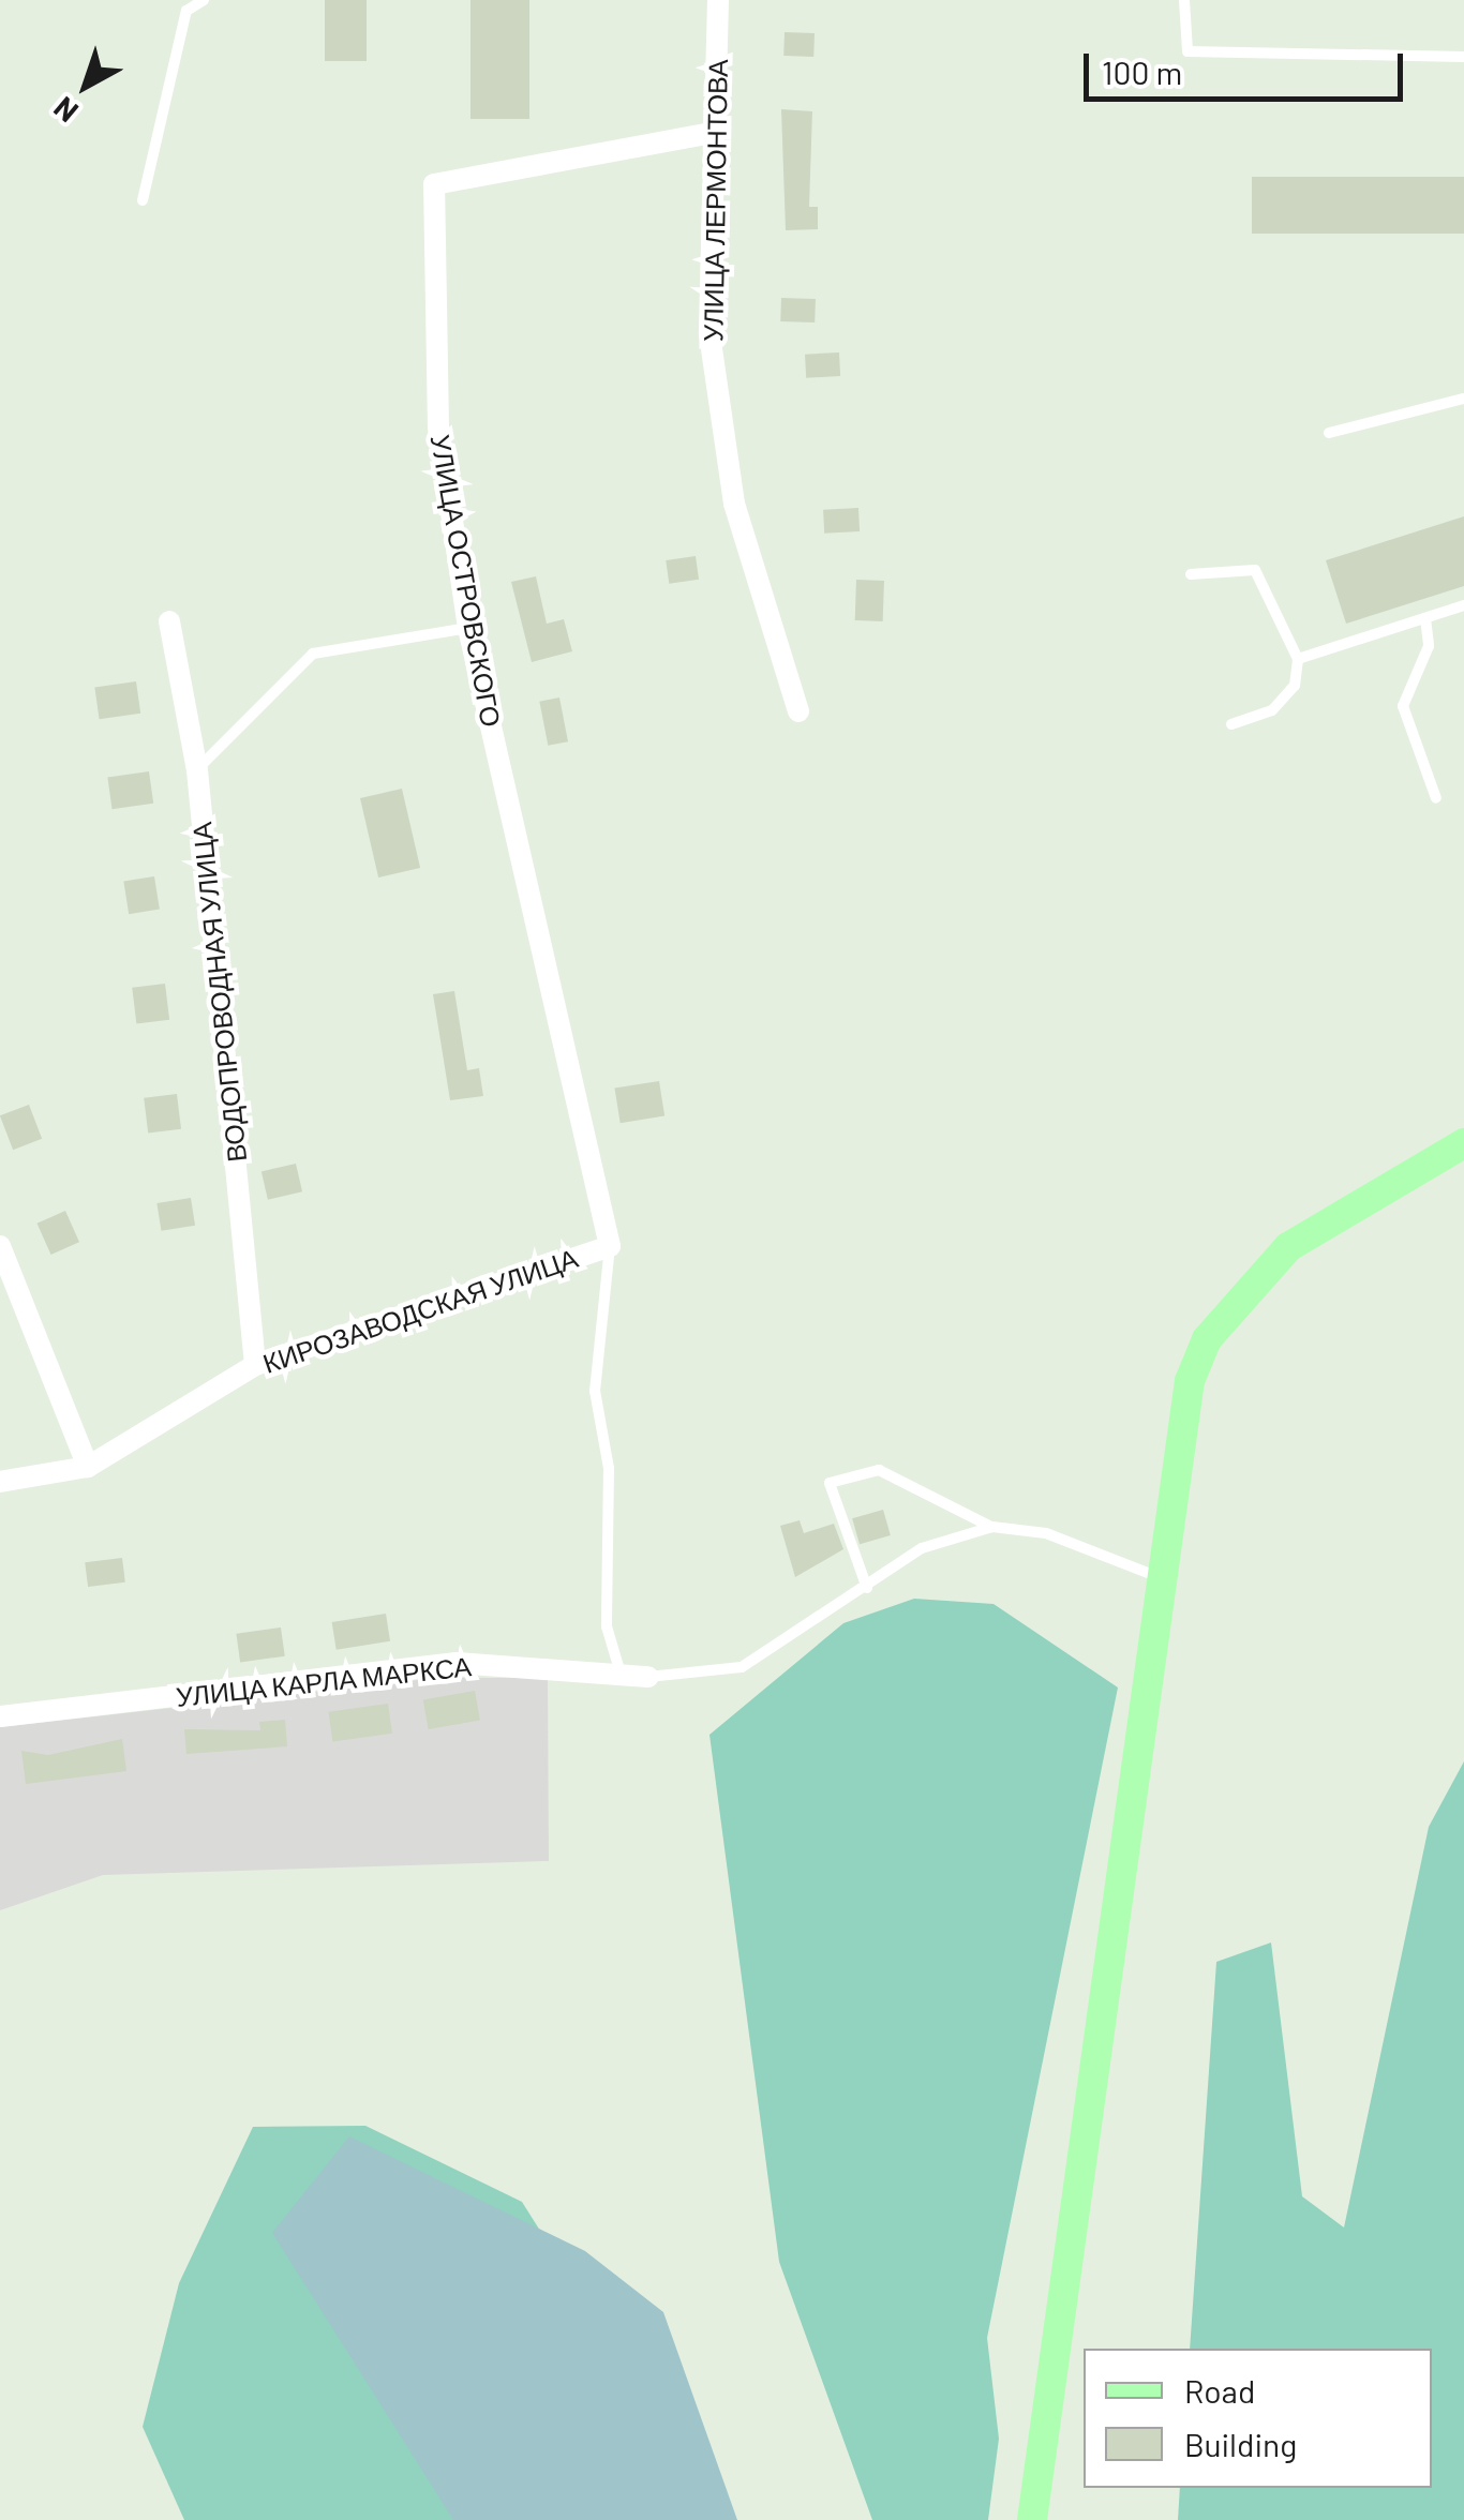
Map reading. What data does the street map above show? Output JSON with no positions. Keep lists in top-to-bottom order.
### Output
{
  "streets": {
    "street": [
      "УЛИЦА ЛЕРМОНТОВА",
      "УЛИЦА ОСТРОВСКОГО",
      "ВОДОПРОВОДНАЯ УЛИЦА",
      "КИРОЗАВОДСКАЯ УЛИЦА",
      "УЛИЦА КАРЛА МАРКСА"
    ]
  },
  "crossings": [
    ["УЛИЦА ЛЕРМОНТОВА", "УЛИЦА ОСТРОВСКОГО"],
    ["УЛИЦА ОСТРОВСКОГО", "КИРОЗАВОДСКАЯ УЛИЦА"],
    ["ВОДОПРОВОДНАЯ УЛИЦА", "КИРОЗАВОДСКАЯ УЛИЦА"]
  ],
  "legend": ["Road", "Building"],
  "scale_bar": "100 m",
  "north": "bottom left"
}
